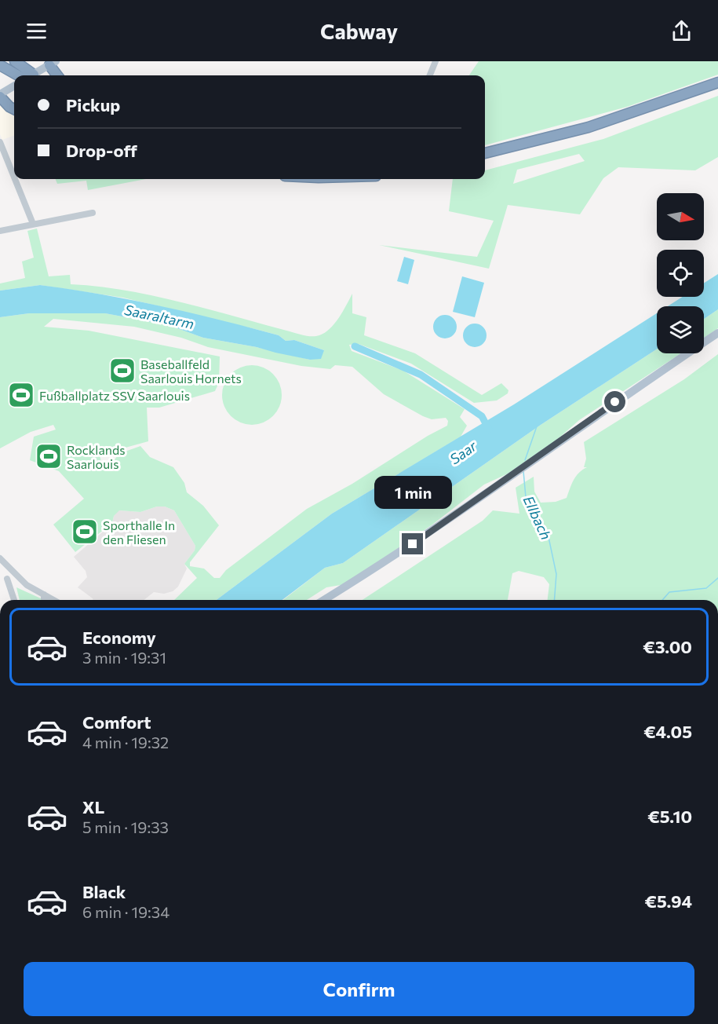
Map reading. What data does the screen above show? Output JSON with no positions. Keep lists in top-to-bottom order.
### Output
{
  "water": ["Saaraltarm", "Saar", "Ellbach"],
  "places": {
    "sports": [
      "Baseballfeld Saarlouis Hornets",
      "Fußballplatz SSV Saarlouis",
      "Rocklands Saarlouis",
      "Sporthalle In den Fliesen"
    ]
  },
  "north": "right",
  "page": {
    "header": "Cabway",
    "banner": ["Pickup", "Drop-off"],
    "bubble": "1 min",
    "list": [
      {
        "name": "Economy",
        "note": "3 min · 19:31",
        "value": "€3.00"
      },
      {
        "name": "Comfort",
        "note": "4 min · 19:32",
        "value": "€4.05"
      },
      {
        "name": "XL",
        "note": "5 min · 19:33",
        "value": "€5.10"
      },
      {
        "name": "Black",
        "note": "6 min · 19:34",
        "value": "€5.94"
      }
    ],
    "buttons": "Confirm"
  }
}
